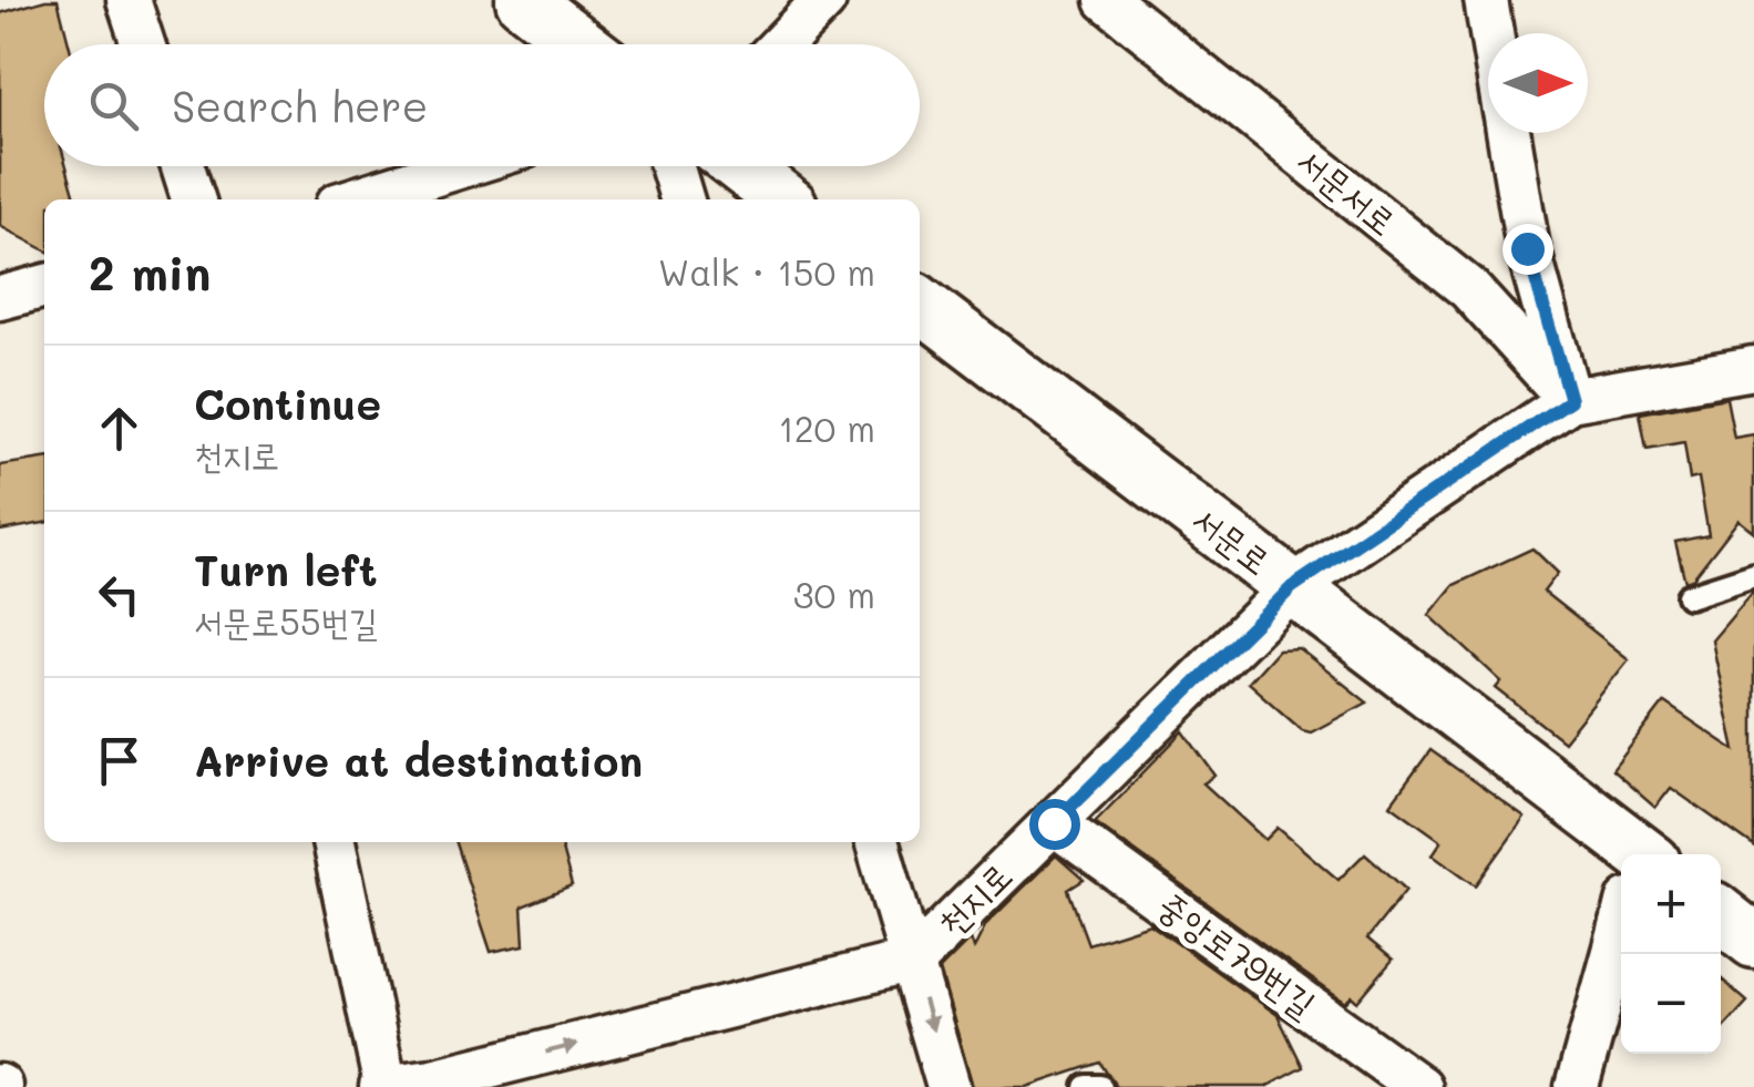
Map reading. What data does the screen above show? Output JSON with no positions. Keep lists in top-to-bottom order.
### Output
{
  "streets": {
    "street": [
      "서문서로",
      "서문로",
      "천지로",
      "중앙로79번길"
    ]
  },
  "crossings": [
    ["서문서로", "천지로"],
    ["서문로", "천지로"],
    ["천지로", "중앙로79번길"]
  ],
  "north": "right",
  "page": {
    "search": "Search here",
    "heading": ["2 min", "Walk · 150 m"],
    "list": [
      ["Continue", "천지로", "120 m"],
      ["Turn left", "서문로55번길", "30 m"],
      "Arrive at destination"
    ],
    "map_buttons": ["+", "−"]
  }
}
